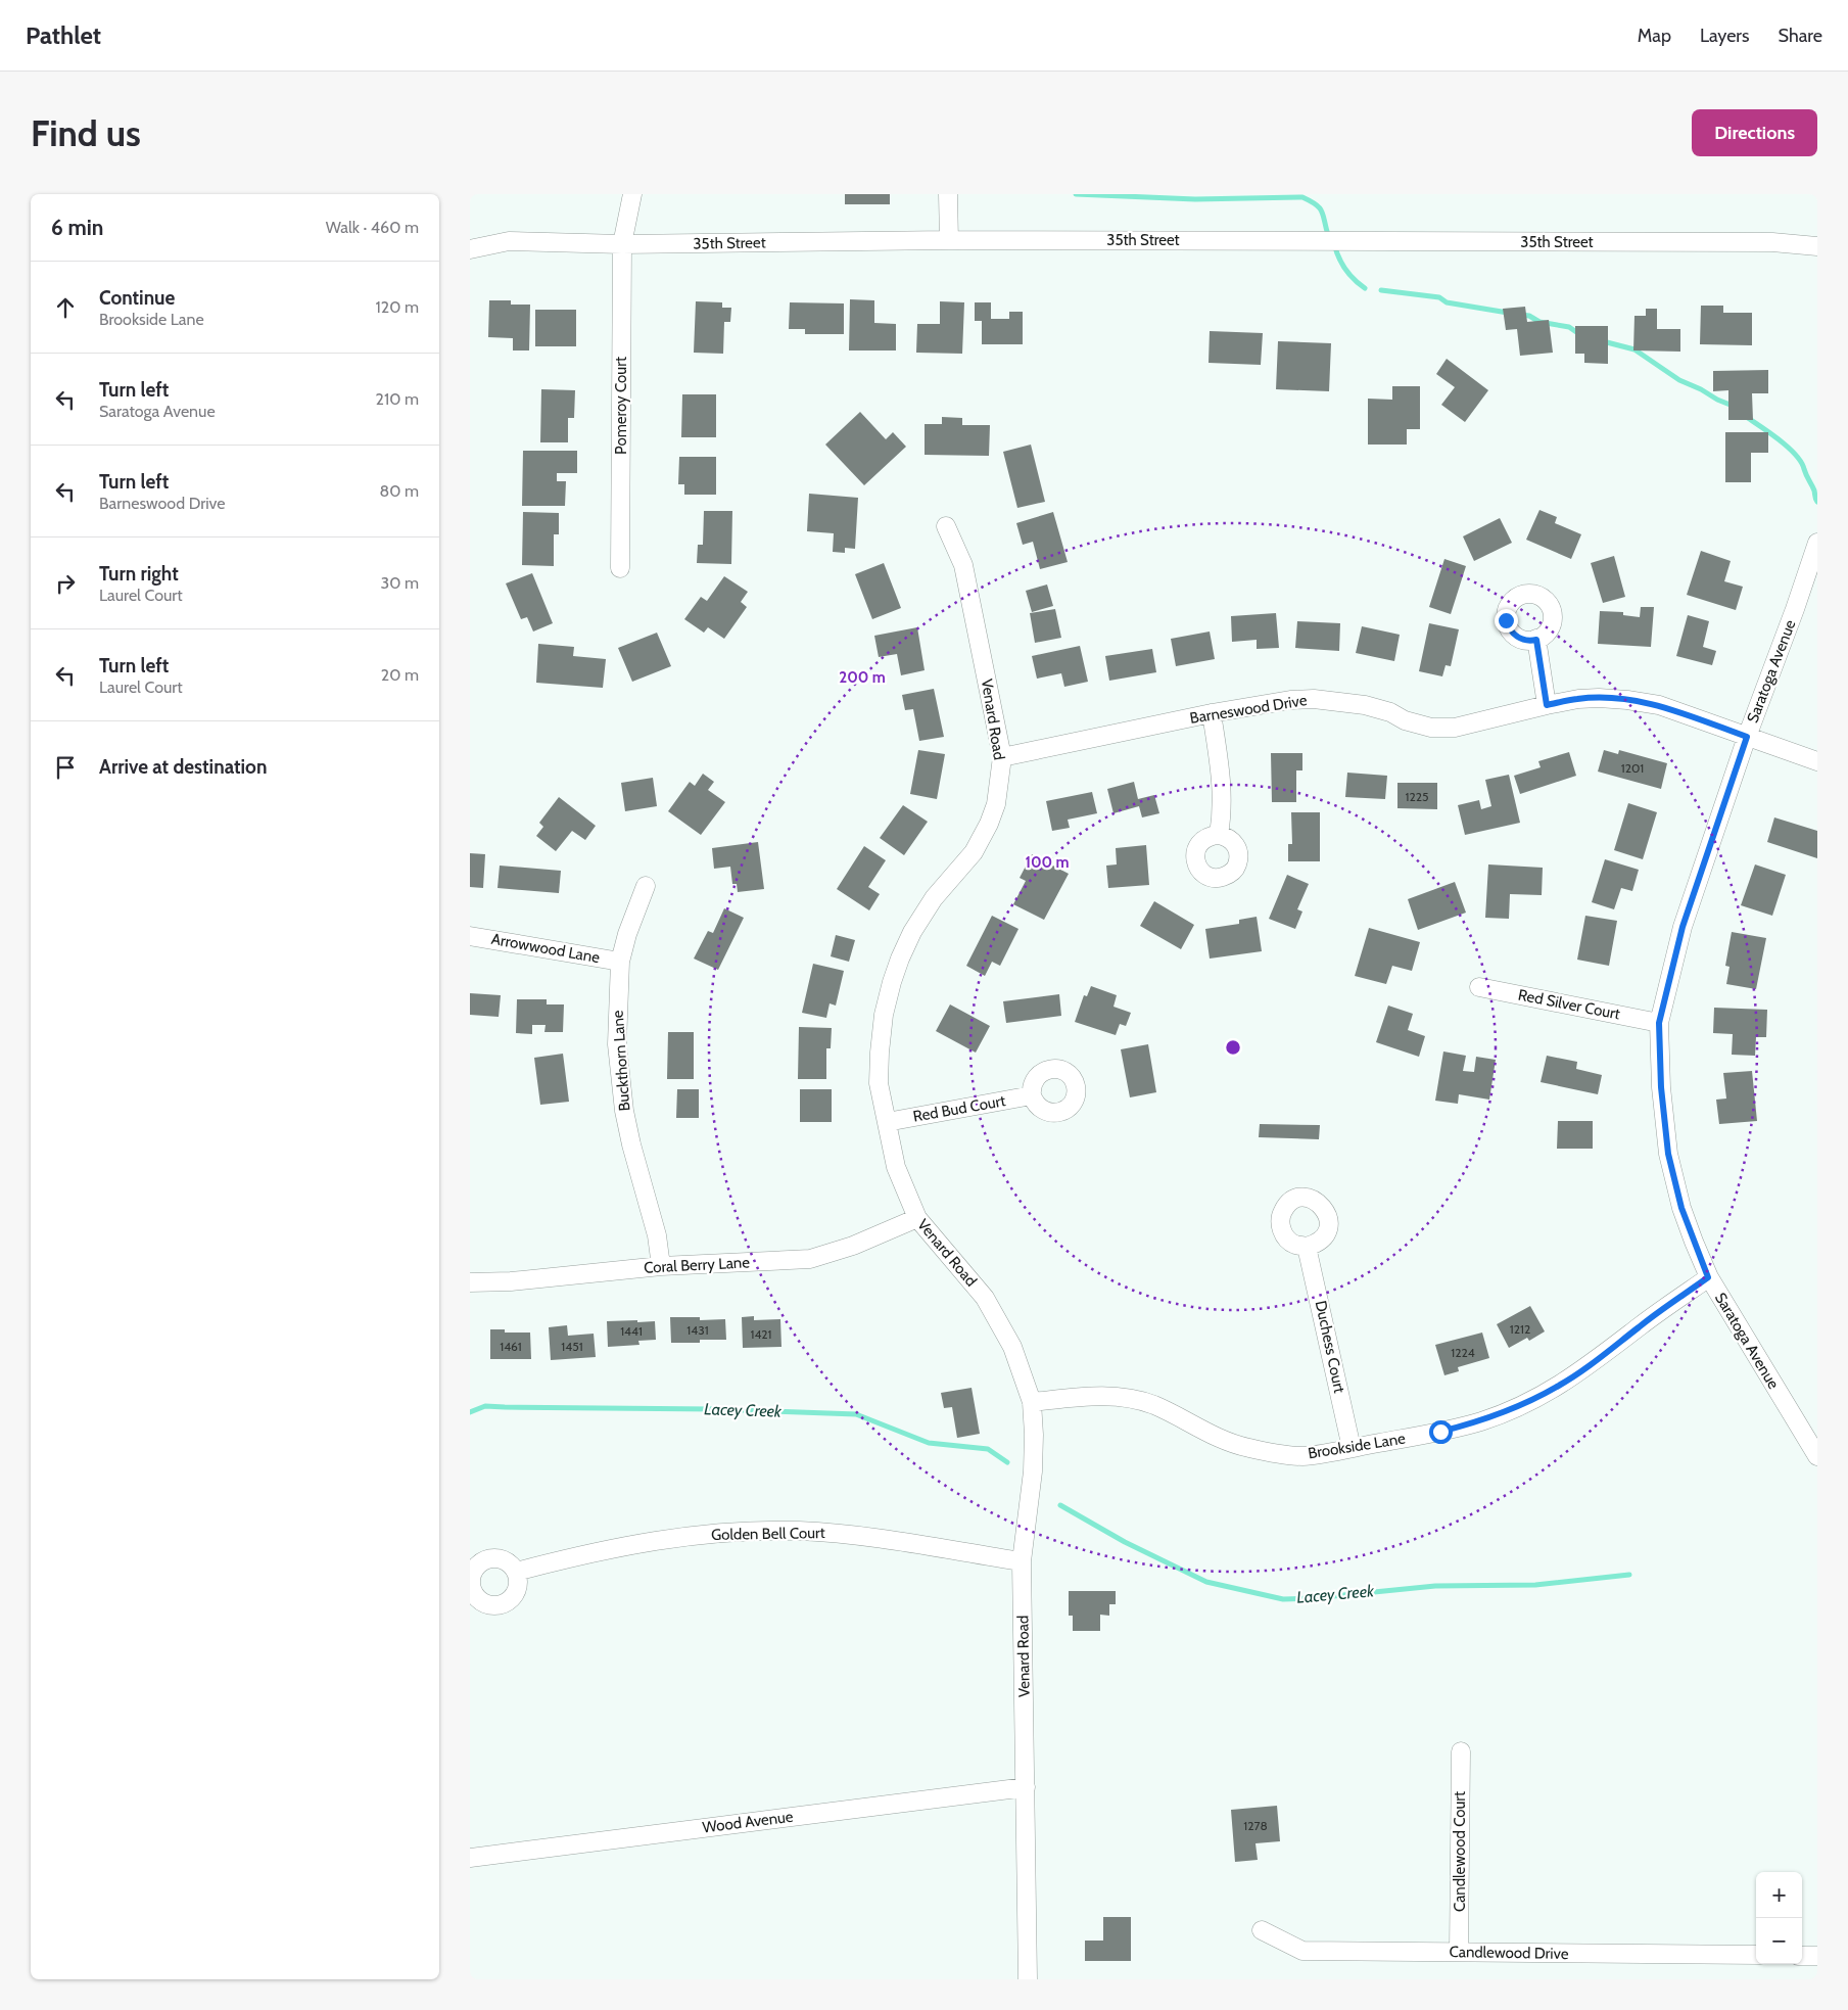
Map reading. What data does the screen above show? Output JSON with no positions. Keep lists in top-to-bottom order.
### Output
{
  "streets": {
    "street": [
      "35th Street",
      "Pomeroy Court",
      "Saratoga Avenue",
      "Barneswood Drive",
      "Venard Road",
      "Arrowwood Lane",
      "Red Silver Court",
      "Buckthorn Lane",
      "Red Bud Court",
      "Coral Berry Lane",
      "Duchess Court",
      "Brookside Lane",
      "Golden Bell Court",
      "Wood Avenue",
      "Candlewood Court",
      "Candlewood Drive"
    ]
  },
  "crossings": [
    ["35th Street", "Pomeroy Court"],
    ["Saratoga Avenue", "Barneswood Drive"],
    ["Saratoga Avenue", "Red Silver Court"],
    ["Saratoga Avenue", "Brookside Lane"],
    ["Barneswood Drive", "Venard Road"],
    ["Venard Road", "Red Bud Court"],
    ["Venard Road", "Coral Berry Lane"],
    ["Venard Road", "Brookside Lane"],
    ["Venard Road", "Golden Bell Court"],
    ["Venard Road", "Wood Avenue"],
    ["Arrowwood Lane", "Buckthorn Lane"],
    ["Buckthorn Lane", "Coral Berry Lane"],
    ["Duchess Court", "Brookside Lane"],
    ["Candlewood Court", "Candlewood Drive"]
  ],
  "water": ["Lacey Creek"],
  "house_numbers": [
    "1201",
    "1225",
    "1212",
    "1431",
    "1441",
    "1421",
    "1461",
    "1451",
    "1224",
    "1278"
  ],
  "page": {
    "header": "Pathlet",
    "nav": ["Map", "Layers", "Share"],
    "buttons": "Directions",
    "title": "Find us",
    "heading": ["6 min", "Walk · 460 m"],
    "list": [
      ["Continue", "Brookside Lane", "120 m"],
      ["Turn left", "Saratoga Avenue", "210 m"],
      ["Turn left", "Barneswood Drive", "80 m"],
      ["Turn right", "Laurel Court", "30 m"],
      ["Turn left", "Laurel Court", "20 m"],
      "Arrive at destination"
    ],
    "map_buttons": ["+", "−"]
  },
  "rings": ["200 m", "100 m"]
}
